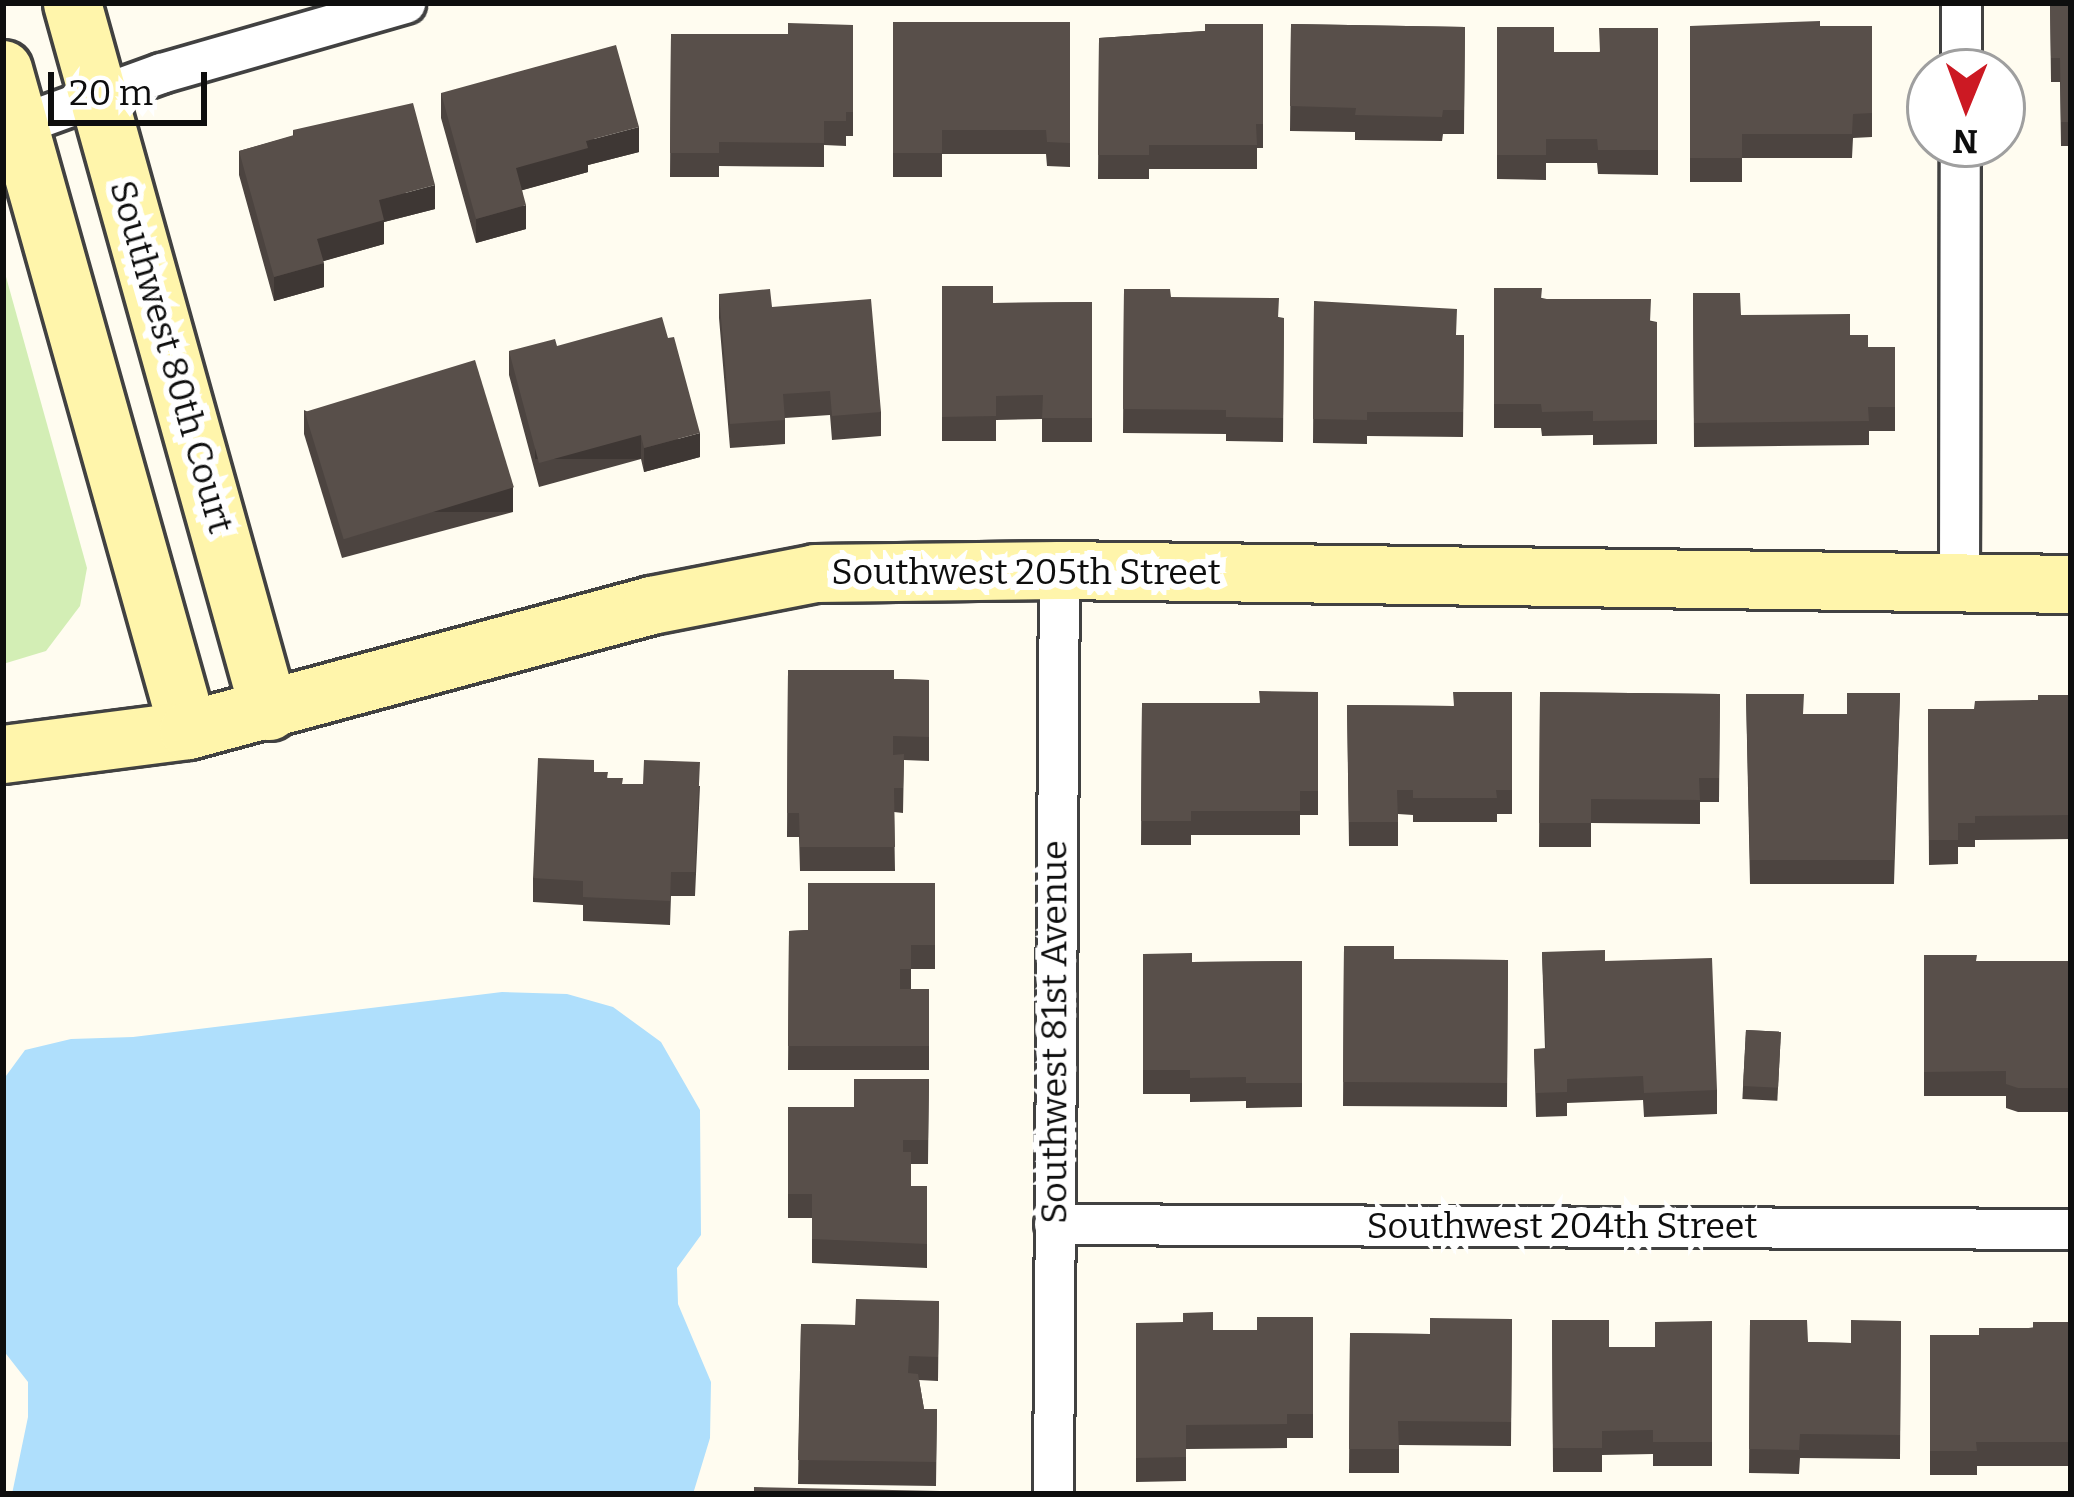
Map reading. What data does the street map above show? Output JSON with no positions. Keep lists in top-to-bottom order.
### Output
{
  "streets": {
    "street": [
      "Southwest 80th Court",
      "Southwest 205th Street",
      "Southwest 81st Avenue",
      "Southwest 204th Street"
    ]
  },
  "crossings": [
    ["Southwest 80th Court", "Southwest 205th Street"],
    ["Southwest 205th Street", "Southwest 81st Avenue"],
    ["Southwest 81st Avenue", "Southwest 204th Street"]
  ],
  "scale_bar": "20 m",
  "north": "bottom"
}
